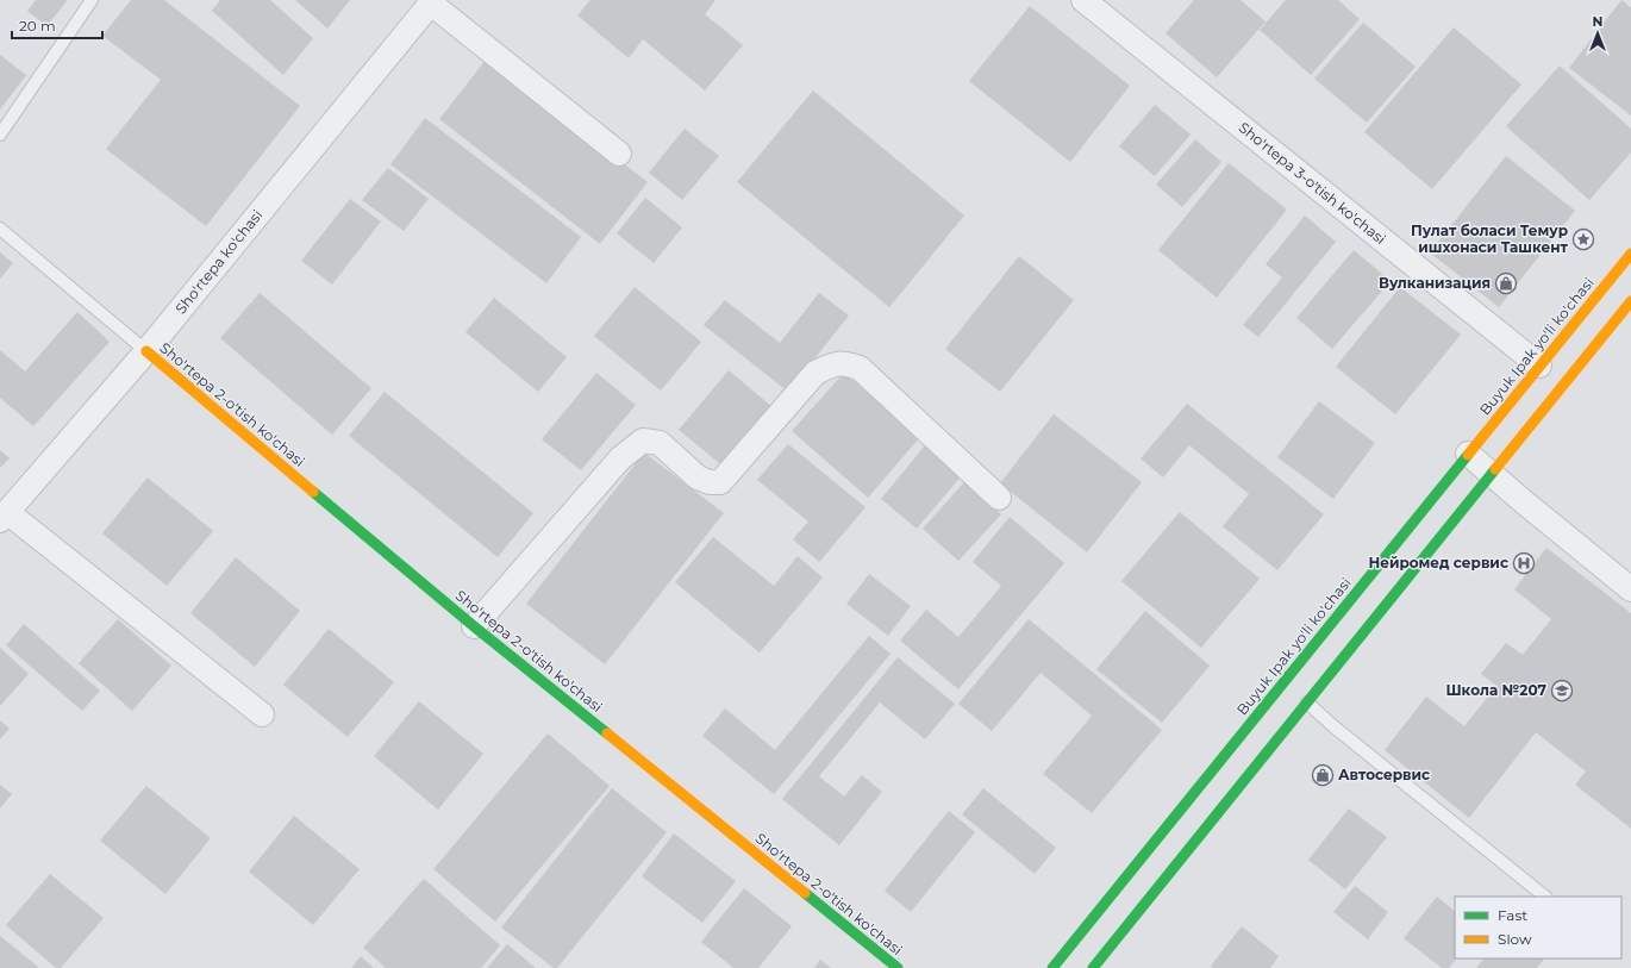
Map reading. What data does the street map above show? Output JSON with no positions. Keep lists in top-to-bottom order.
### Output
{
  "streets": {
    "main road": ["Buyuk Ipak yo'li ko'chasi", "Sho'rtepa 2-o'tish ko'chasi"],
    "street": ["Sho'rtepa 3-o'tish ko'chasi", "Sho'rtepa ko'chasi"]
  },
  "crossings": [
    ["Sho'rtepa 3-o'tish ko'chasi", "Buyuk Ipak yo'li ko'chasi"],
    ["Sho'rtepa ko'chasi", "Sho'rtepa 2-o'tish ko'chasi"]
  ],
  "places": {
    "place": ["Пулат боласи Темур ишхонаси Ташкент"],
    "shop": ["Вулканизация", "Автосервис"],
    "hospital": ["Нейромед сервис"],
    "school or university": ["Школа №207"]
  },
  "legend": ["Fast", "Slow"],
  "scale_bar": "20 m",
  "north": "top"
}
